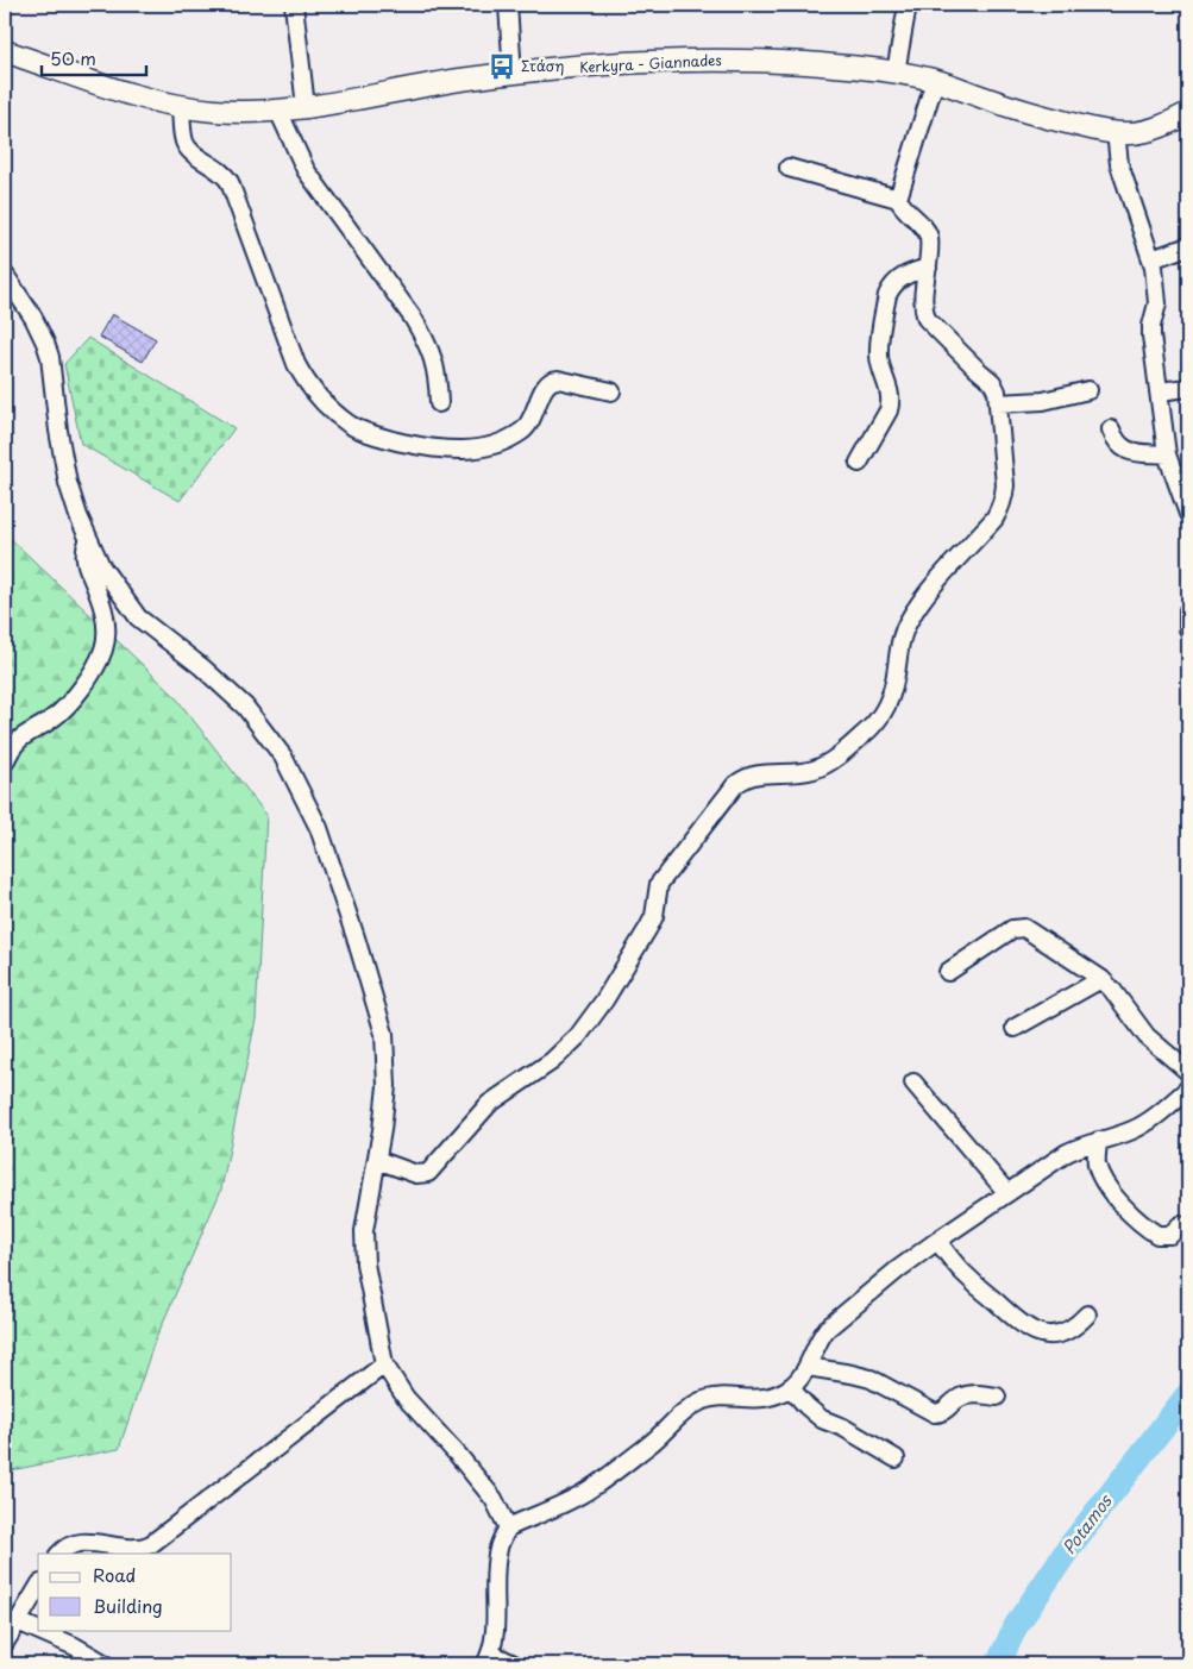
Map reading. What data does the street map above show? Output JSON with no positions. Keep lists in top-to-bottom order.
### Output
{
  "streets": {
    "main road": ["Kerkyra - Giannades"]
  },
  "water": ["Potamos"],
  "places": {
    "bus stop": ["Στάση"]
  },
  "legend": ["Road", "Building"],
  "scale_bar": "50 m"
}
